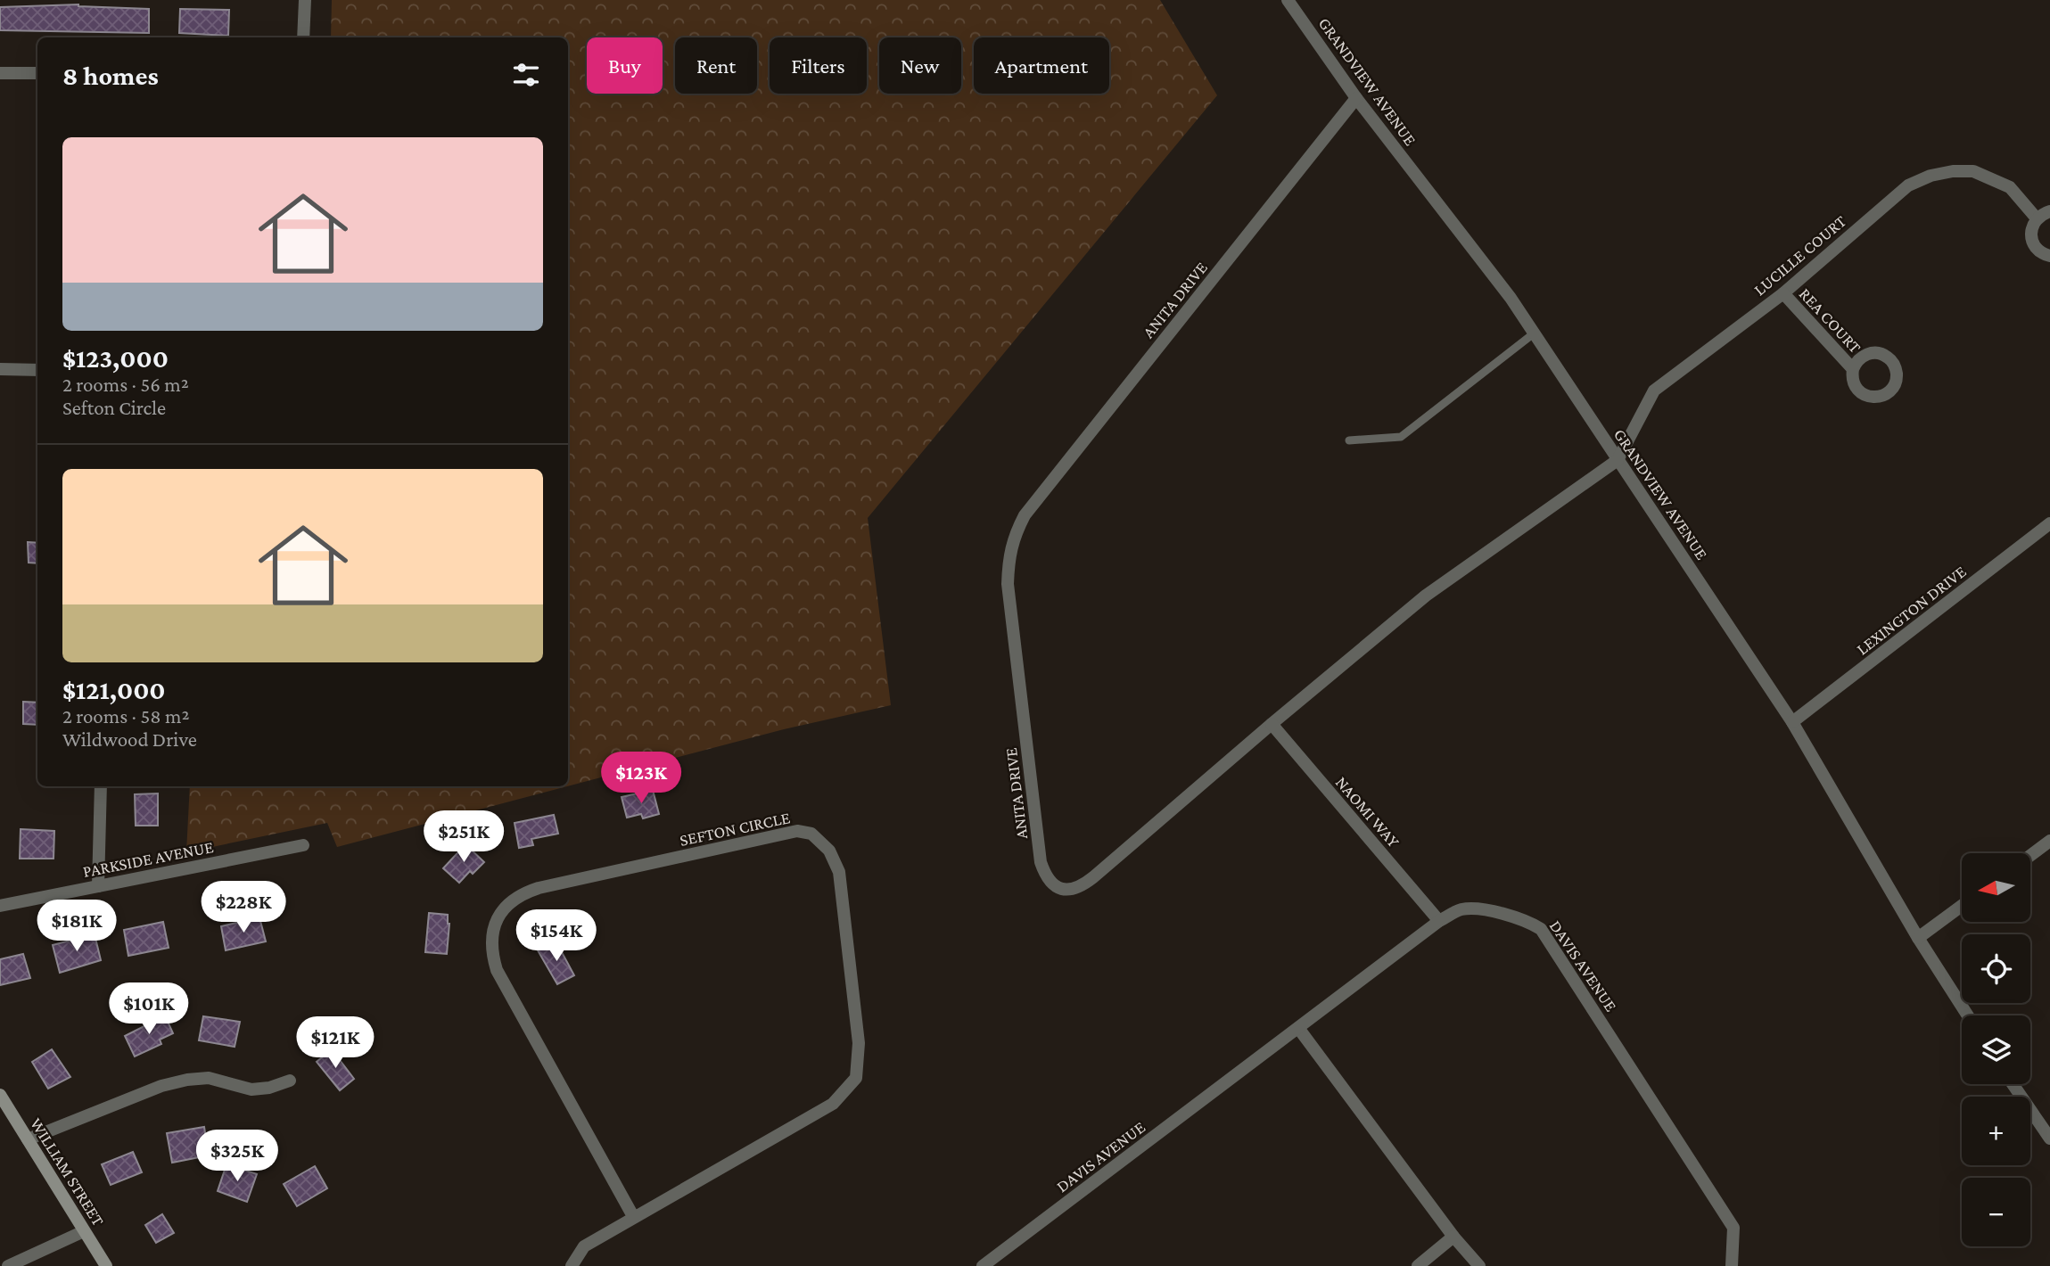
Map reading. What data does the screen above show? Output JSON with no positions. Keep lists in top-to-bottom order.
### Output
{
  "streets": {
    "main road": ["WILLIAM STREET"],
    "street": [
      "GRANDVIEW AVENUE",
      "LUCILLE COURT",
      "ANITA DRIVE",
      "REA COURT",
      "LEXINGTON DRIVE",
      "NAOMI WAY",
      "SEFTON CIRCLE",
      "PARKSIDE AVENUE",
      "DAVIS AVENUE"
    ]
  },
  "crossings": [
    ["GRANDVIEW AVENUE", "LUCILLE COURT"],
    ["GRANDVIEW AVENUE", "ANITA DRIVE"],
    ["GRANDVIEW AVENUE", "LEXINGTON DRIVE"],
    ["LUCILLE COURT", "ANITA DRIVE"],
    ["LUCILLE COURT", "REA COURT"],
    ["ANITA DRIVE", "NAOMI WAY"],
    ["NAOMI WAY", "DAVIS AVENUE"]
  ],
  "north": "left",
  "page": {
    "chip": [
      "Buy",
      "Rent",
      "Filters",
      "New",
      "Apartment"
    ],
    "heading": "8 homes",
    "list": [
      {
        "name": "$123,000",
        "note": "2 rooms · 56 m² · Sefton Circle"
      },
      {
        "name": "$121,000",
        "note": "2 rooms · 58 m² · Wildwood Drive"
      }
    ],
    "price": [
      "$123K",
      "$251K",
      "$228K",
      "$181K",
      "$154K",
      "$101K",
      "$121K",
      "$325K"
    ],
    "map_buttons": ["+", "−"]
  }
}
